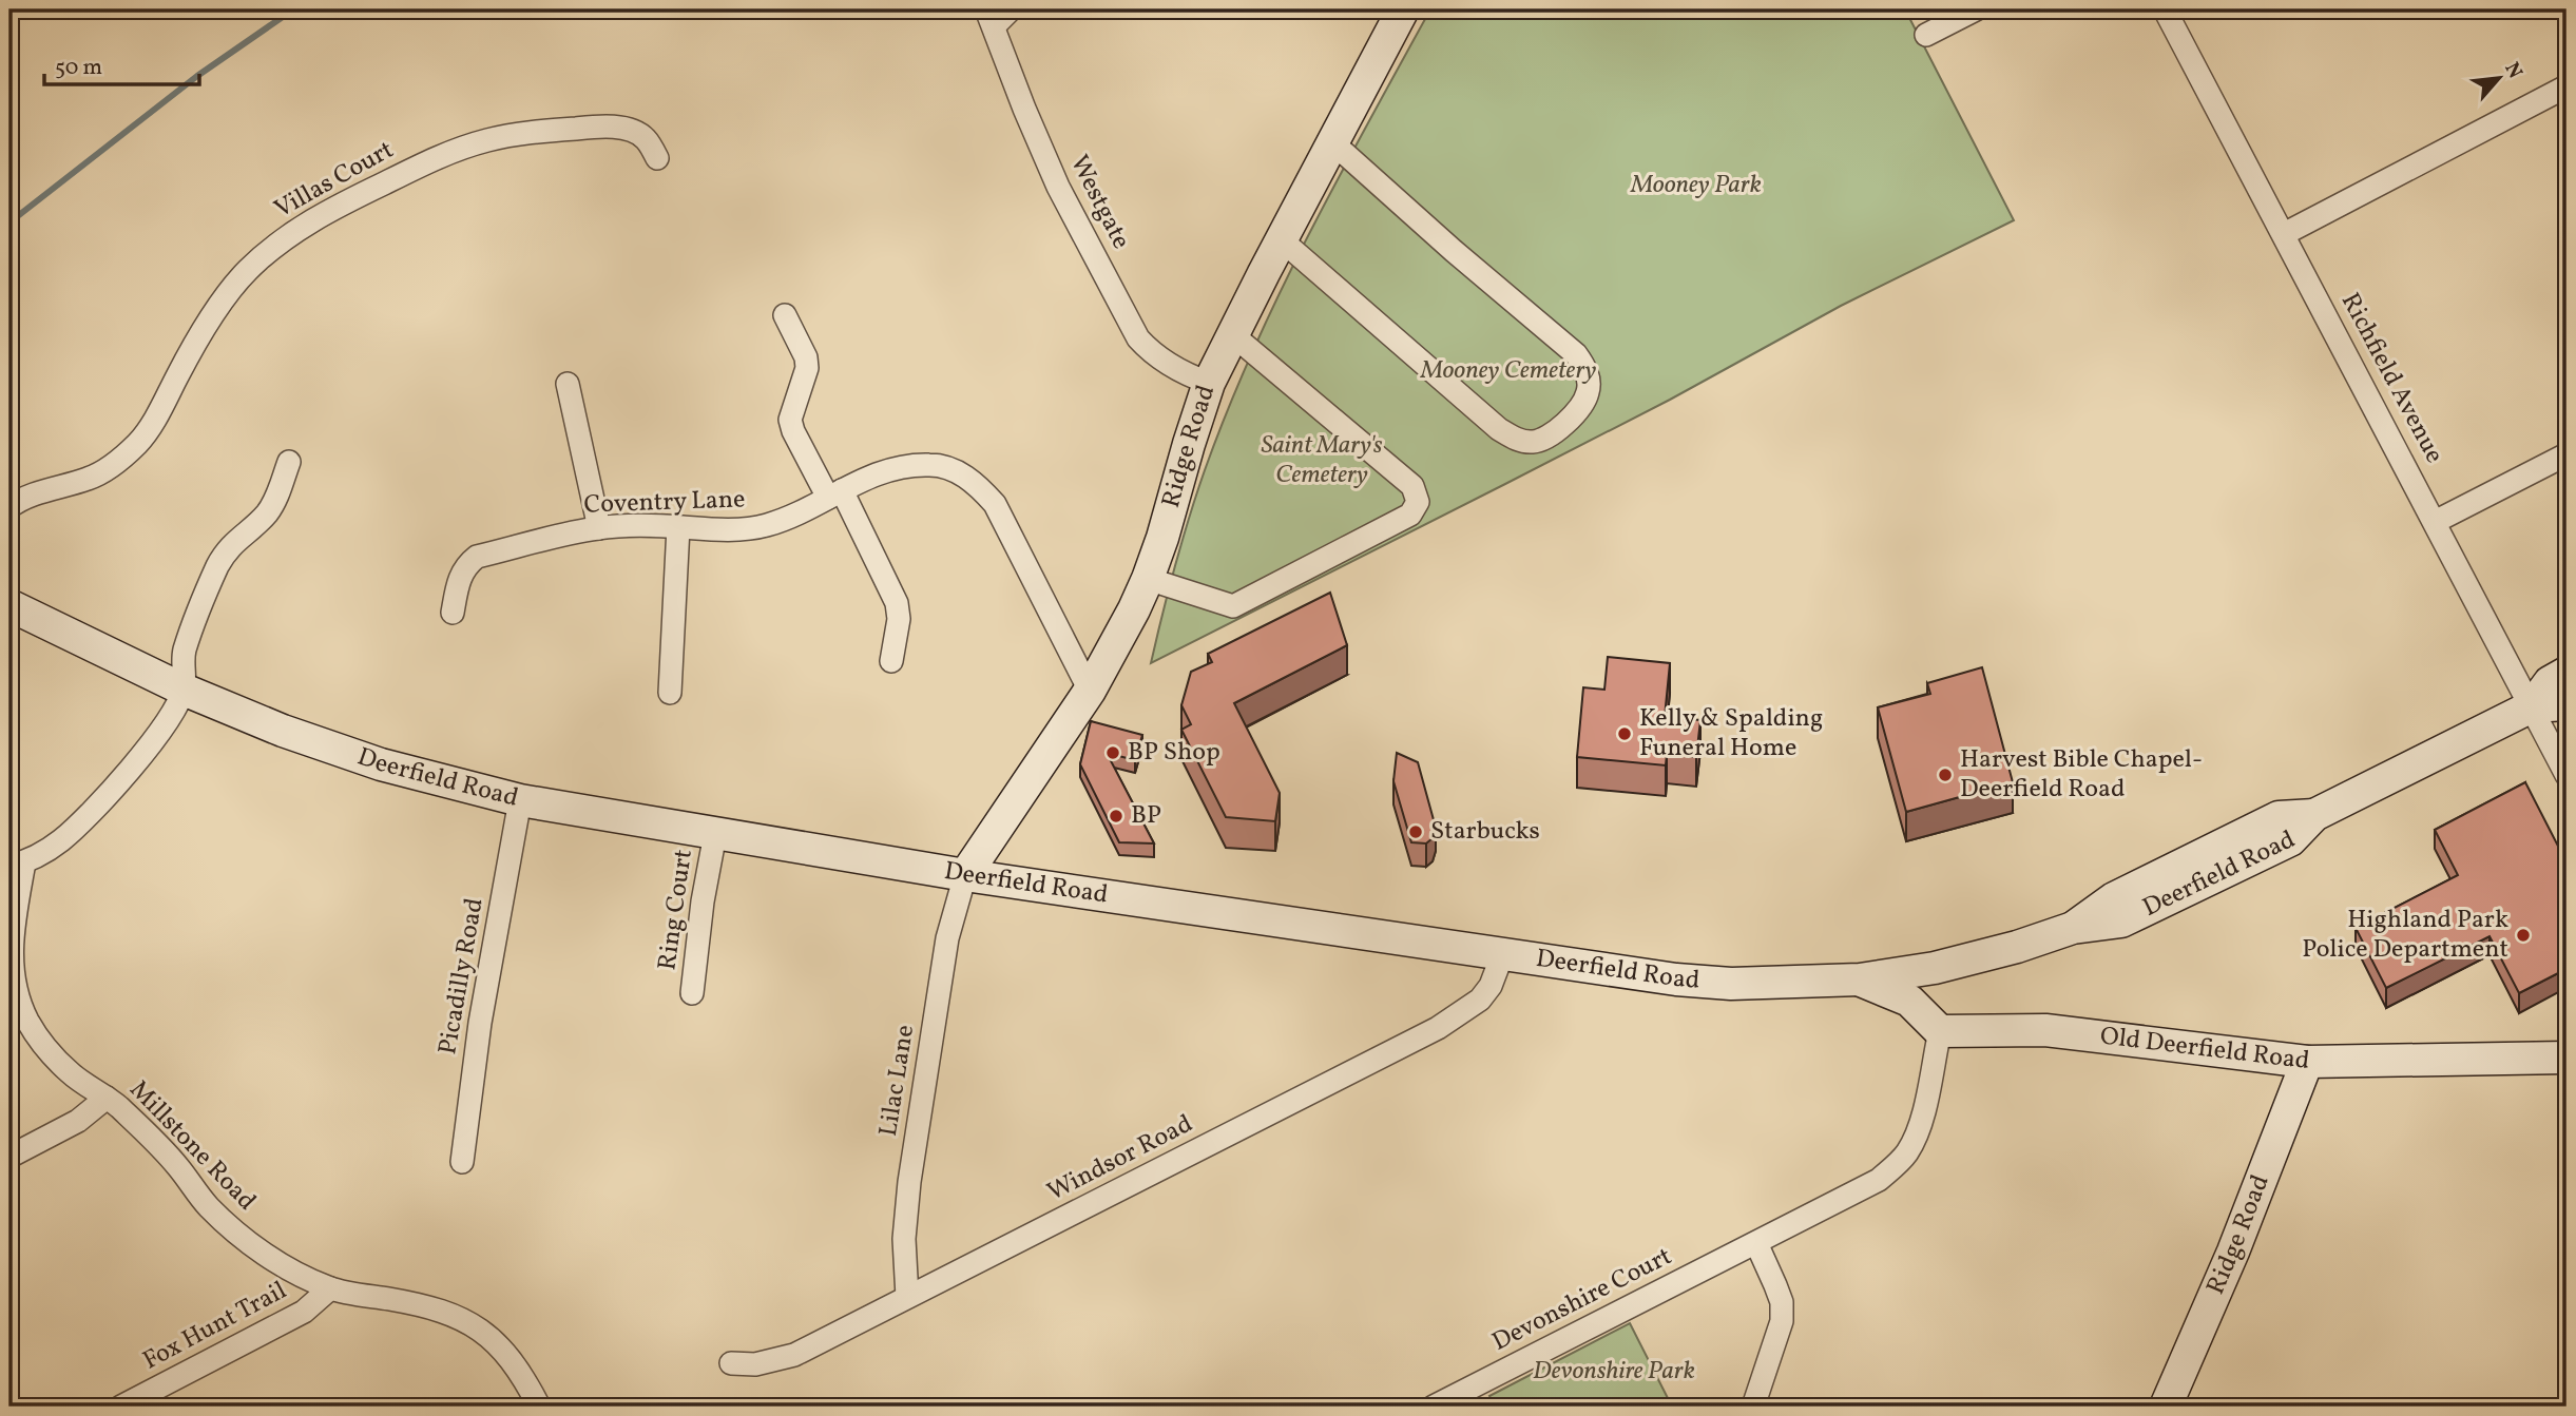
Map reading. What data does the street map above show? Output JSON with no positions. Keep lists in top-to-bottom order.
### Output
{
  "streets": {
    "main road": ["Ridge Road", "Deerfield Road", "Old Deerfield Road"],
    "street": [
      "Villas Court",
      "Westgate",
      "Richfield Avenue",
      "Coventry Lane",
      "Ring Court",
      "Picadilly Road",
      "Lilac Lane",
      "Millstone Road",
      "Windsor Road",
      "Devonshire Court",
      "Fox Hunt Trail"
    ]
  },
  "crossings": [
    ["Westgate", "Ridge Road"],
    ["Richfield Avenue", "Deerfield Road"],
    ["Ridge Road", "Coventry Lane"],
    ["Ridge Road", "Deerfield Road"],
    ["Ridge Road", "Old Deerfield Road"],
    ["Ridge Road", "Lilac Lane"],
    ["Deerfield Road", "Ring Court"],
    ["Deerfield Road", "Picadilly Road"],
    ["Deerfield Road", "Lilac Lane"],
    ["Deerfield Road", "Windsor Road"],
    ["Old Deerfield Road", "Devonshire Court"],
    ["Lilac Lane", "Windsor Road"],
    ["Millstone Road", "Fox Hunt Trail"]
  ],
  "parks": [
    "Mooney Park",
    "Mooney Cemetery",
    "Saint Mary's Cemetery",
    "Devonshire Park"
  ],
  "places": [
    "Kelly & Spalding Funeral Home",
    "BP Shop",
    "Harvest Bible Chapel- Deerfield Road",
    "BP",
    "Starbucks",
    "Highland Park Police Department"
  ],
  "scale_bar": "50 m",
  "north": "top right"
}
